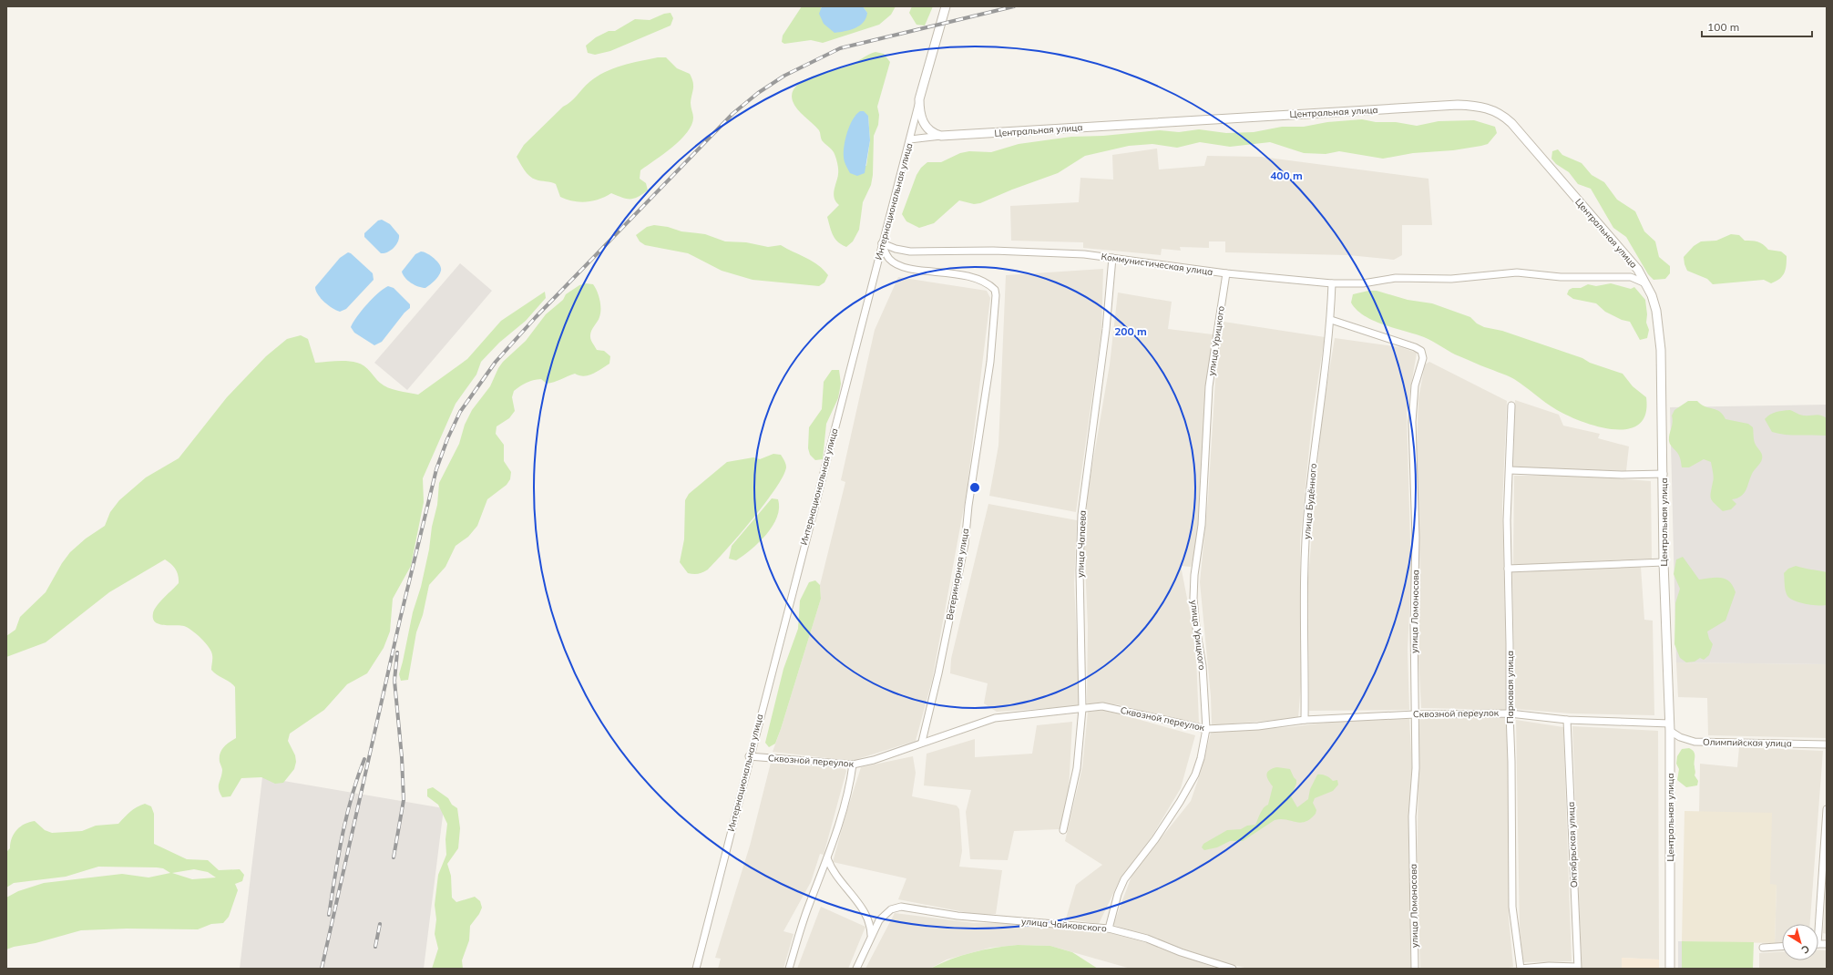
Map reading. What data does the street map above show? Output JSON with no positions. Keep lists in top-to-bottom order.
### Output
{
  "streets": {
    "street": [
      "Центральная улица",
      "Интернациональная улица",
      "Коммунистическая улица",
      "улица Урицкого",
      "улица Будённого",
      "улица Чапаева",
      "Ветеринарная улица",
      "улица Ломоносова",
      "Парковая улица",
      "Сквозной переулок",
      "Олимпийская улица",
      "Октябрьская улица",
      "улица Чайковского"
    ]
  },
  "crossings": [
    ["Центральная улица", "Интернациональная улица"],
    ["Центральная улица", "Коммунистическая улица"],
    ["Центральная улица", "Сквозной переулок"],
    ["Центральная улица", "Олимпийская улица"],
    ["Интернациональная улица", "Коммунистическая улица"],
    ["Интернациональная улица", "Ветеринарная улица"],
    ["Интернациональная улица", "Сквозной переулок"],
    ["Коммунистическая улица", "улица Урицкого"],
    ["Коммунистическая улица", "улица Будённого"],
    ["Коммунистическая улица", "улица Чапаева"],
    ["Коммунистическая улица", "Ветеринарная улица"],
    ["улица Урицкого", "Сквозной переулок"],
    ["улица Урицкого", "улица Чайковского"],
    ["улица Будённого", "улица Ломоносова"],
    ["улица Будённого", "Сквозной переулок"],
    ["улица Чапаева", "Сквозной переулок"],
    ["Ветеринарная улица", "Сквозной переулок"],
    ["улица Ломоносова", "Сквозной переулок"],
    ["Парковая улица", "Сквозной переулок"],
    ["Сквозной переулок", "Олимпийская улица"],
    ["Сквозной переулок", "Октябрьская улица"]
  ],
  "scale_bar": "100 m",
  "north": "bottom right",
  "rings": ["400 m", "200 m"]
}
